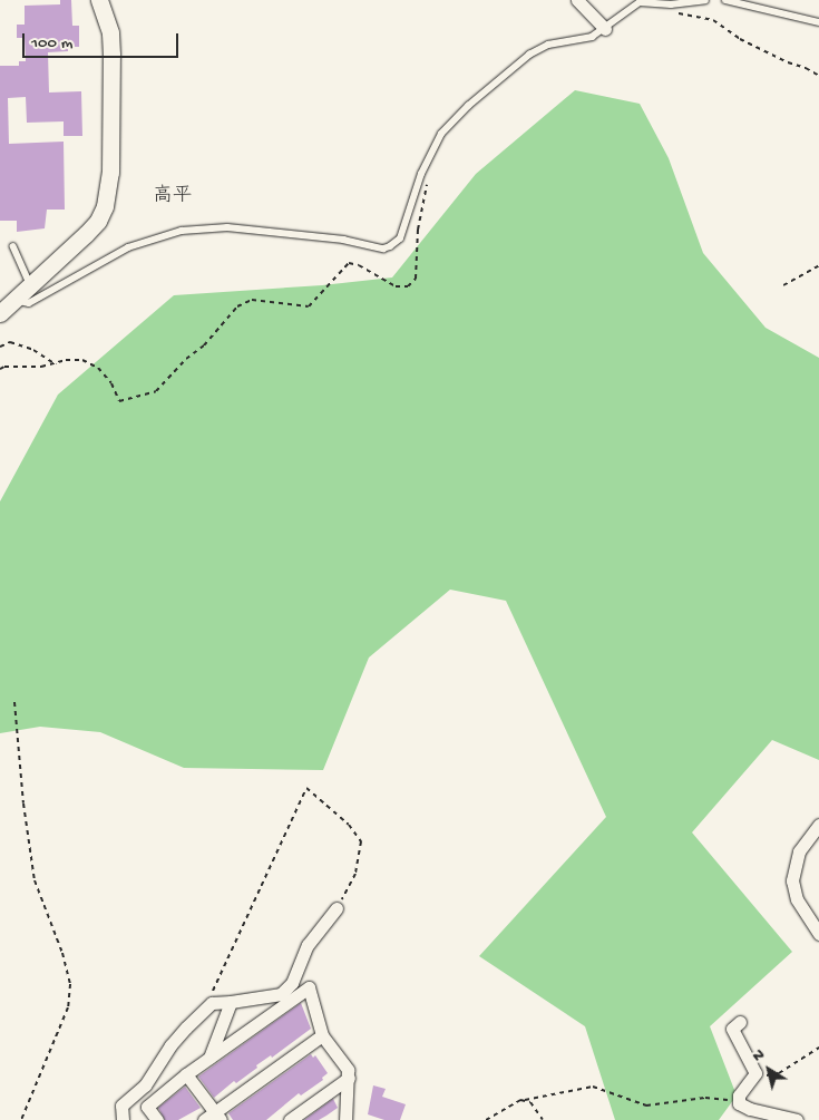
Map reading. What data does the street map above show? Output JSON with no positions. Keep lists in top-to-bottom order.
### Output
{
  "districts": ["高平"],
  "scale_bar": "100 m",
  "north": "top left"
}
